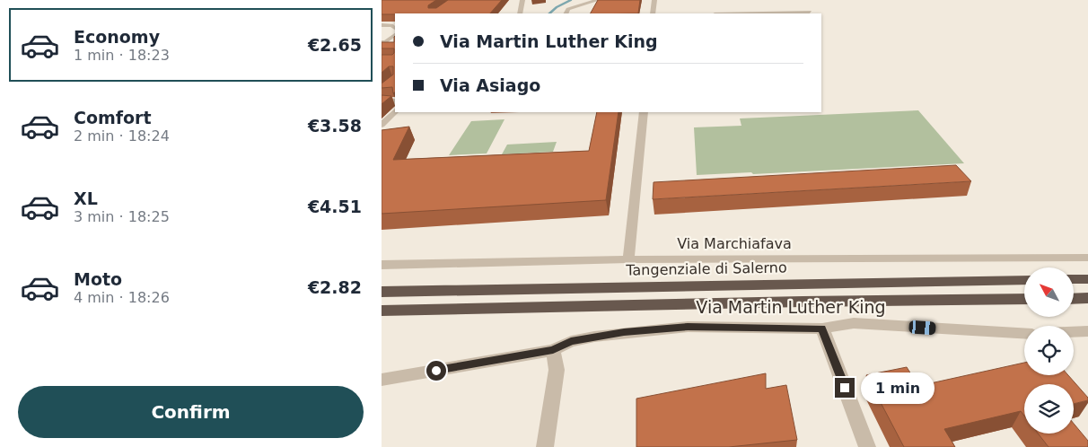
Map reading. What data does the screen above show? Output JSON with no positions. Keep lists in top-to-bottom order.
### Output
{
  "streets": {
    "highway": ["Tangenziale di Salerno"],
    "street": ["Via Marchiafava", "Via Martin Luther King"]
  },
  "north": "top left",
  "page": {
    "list": [
      {
        "name": "Economy",
        "note": "1 min · 18:23",
        "value": "€2.65"
      },
      {
        "name": "Comfort",
        "note": "2 min · 18:24",
        "value": "€3.58"
      },
      {
        "name": "XL",
        "note": "3 min · 18:25",
        "value": "€4.51"
      },
      {
        "name": "Moto",
        "note": "4 min · 18:26",
        "value": "€2.82"
      }
    ],
    "banner": ["Via Martin Luther King", "Via Asiago"],
    "bubble": "1 min",
    "buttons": "Confirm"
  }
}
